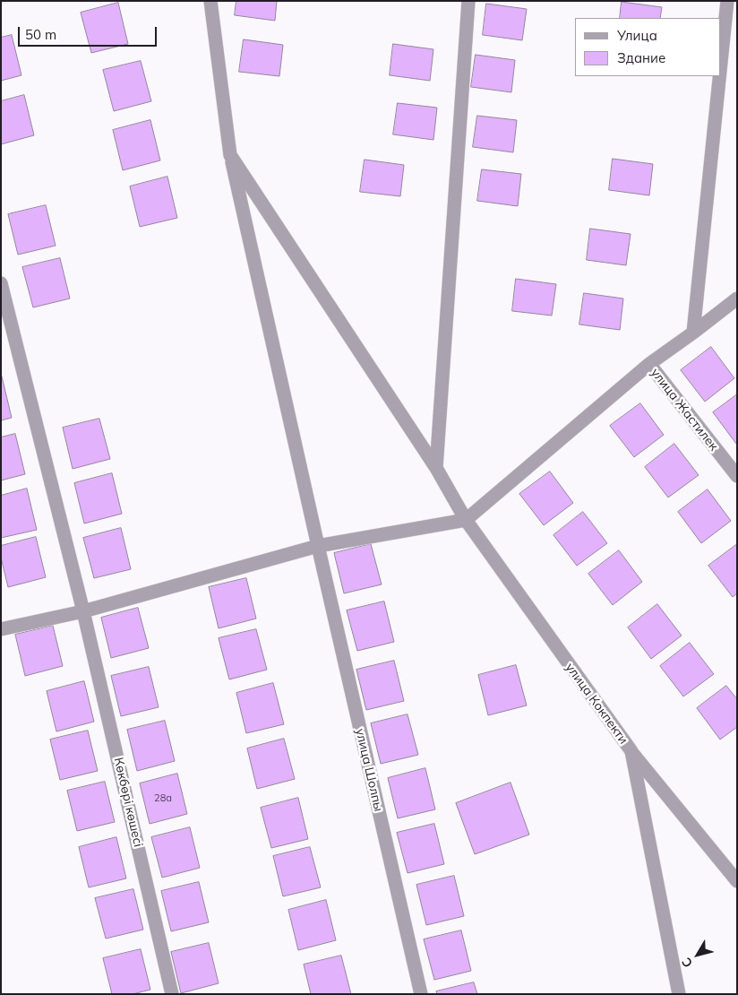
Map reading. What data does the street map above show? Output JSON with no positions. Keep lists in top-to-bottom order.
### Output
{
  "streets": {
    "street": [
      "улица Жастилек",
      "улица Кокпекти",
      "улица Шолпы",
      "Көкбөрі көшесі"
    ]
  },
  "crossings": [
    ["улица Кокпекти", "улица Шолпы"]
  ],
  "house_numbers": ["28а"],
  "legend": ["Улица", "Здание"],
  "scale_bar": "50 m",
  "north": "bottom left"
}
